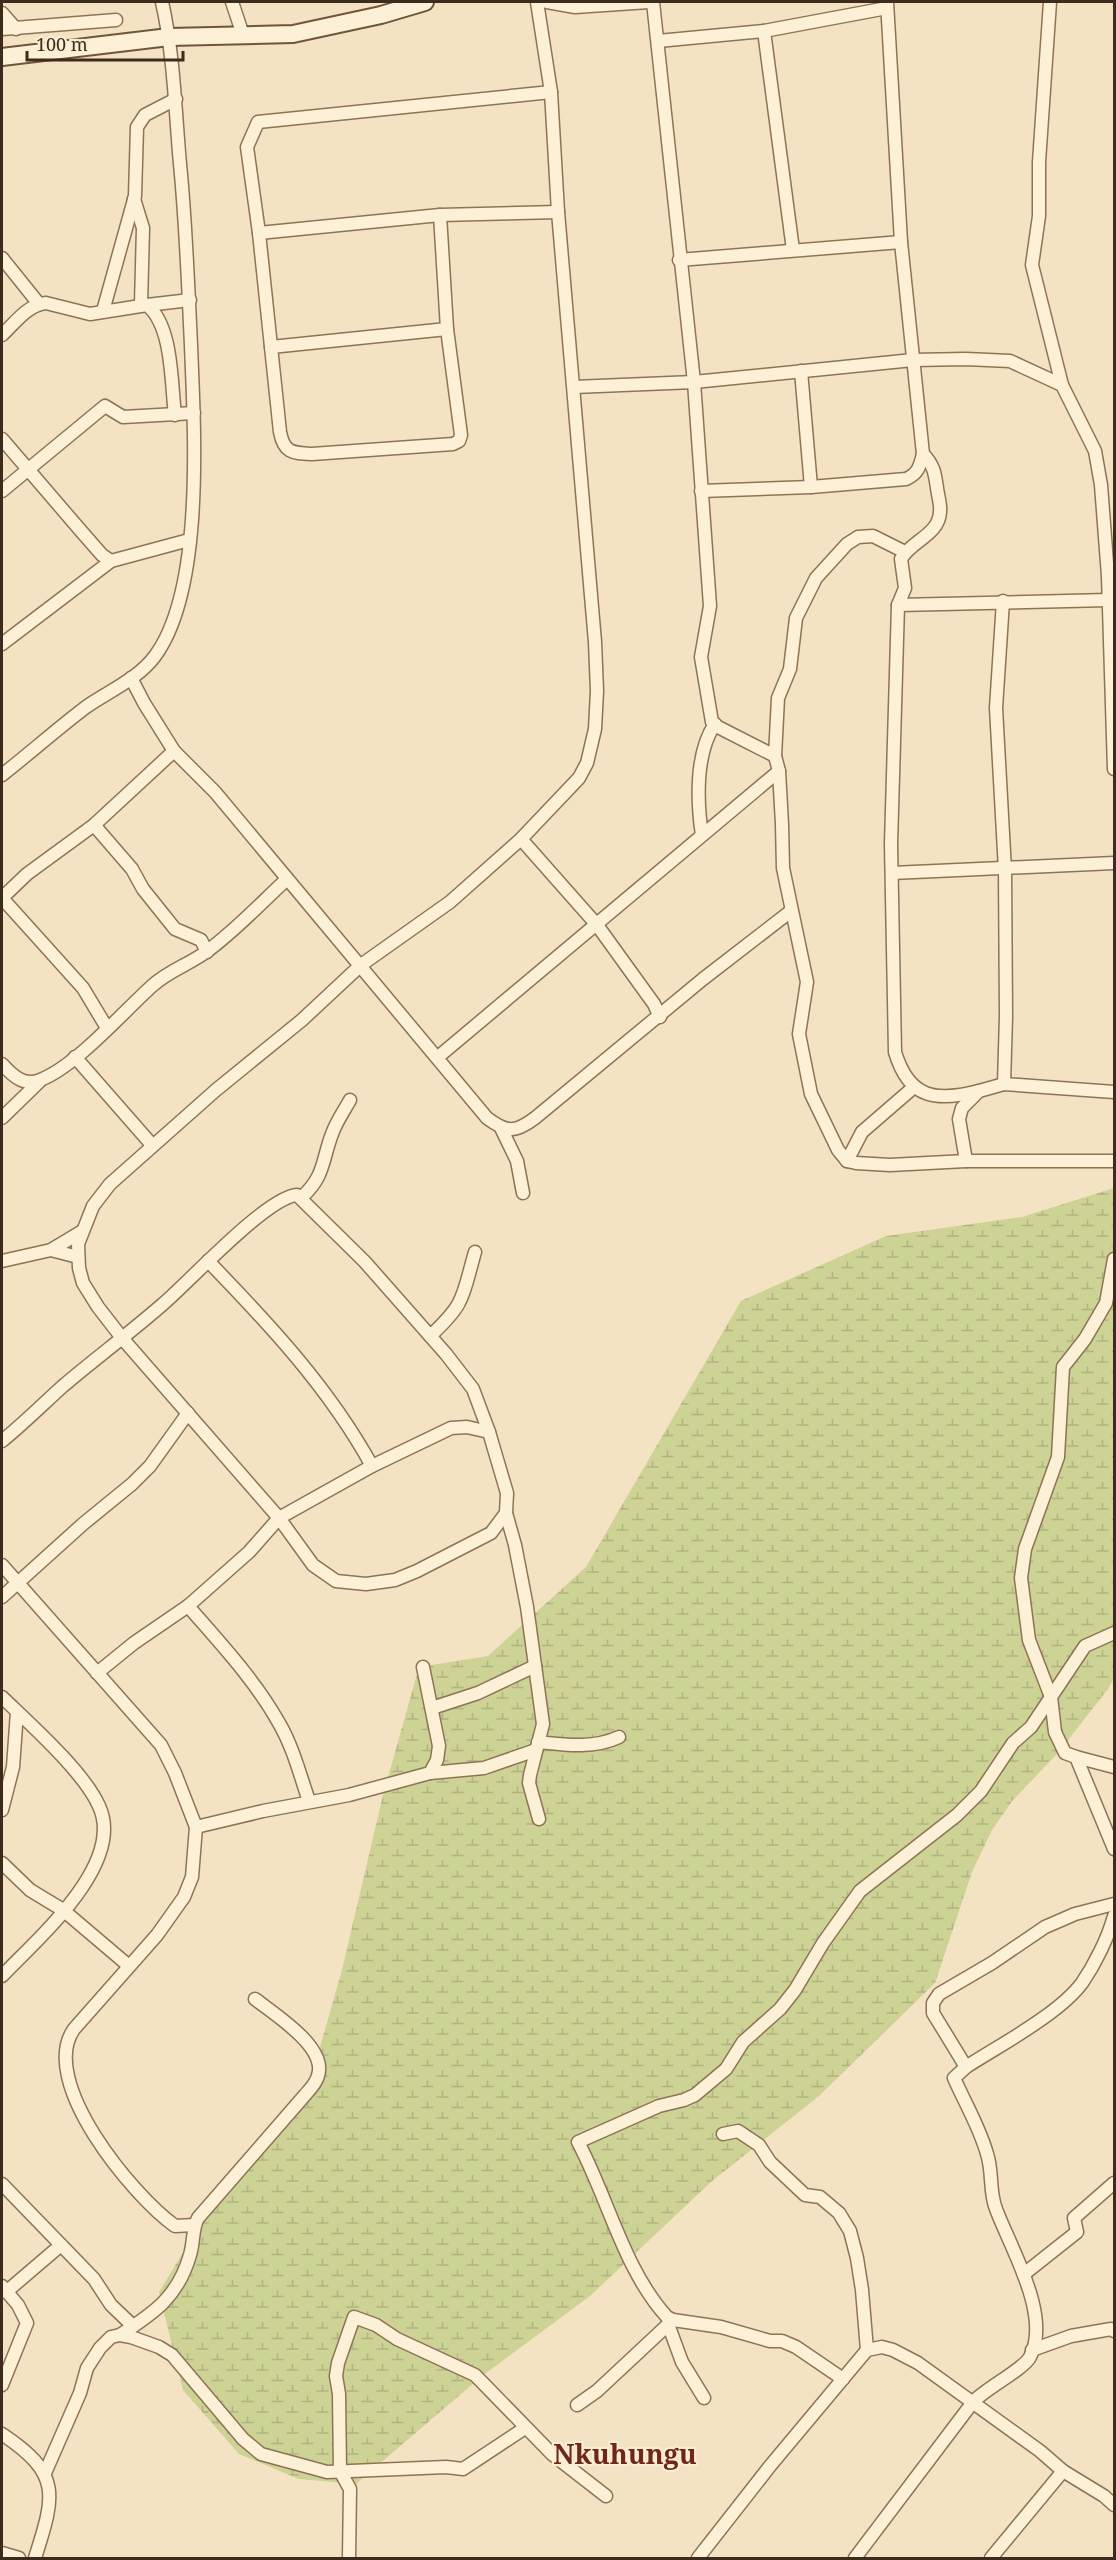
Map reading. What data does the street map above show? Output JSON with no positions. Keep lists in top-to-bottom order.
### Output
{
  "districts": ["Nkuhungu"],
  "scale_bar": "100 m"
}
